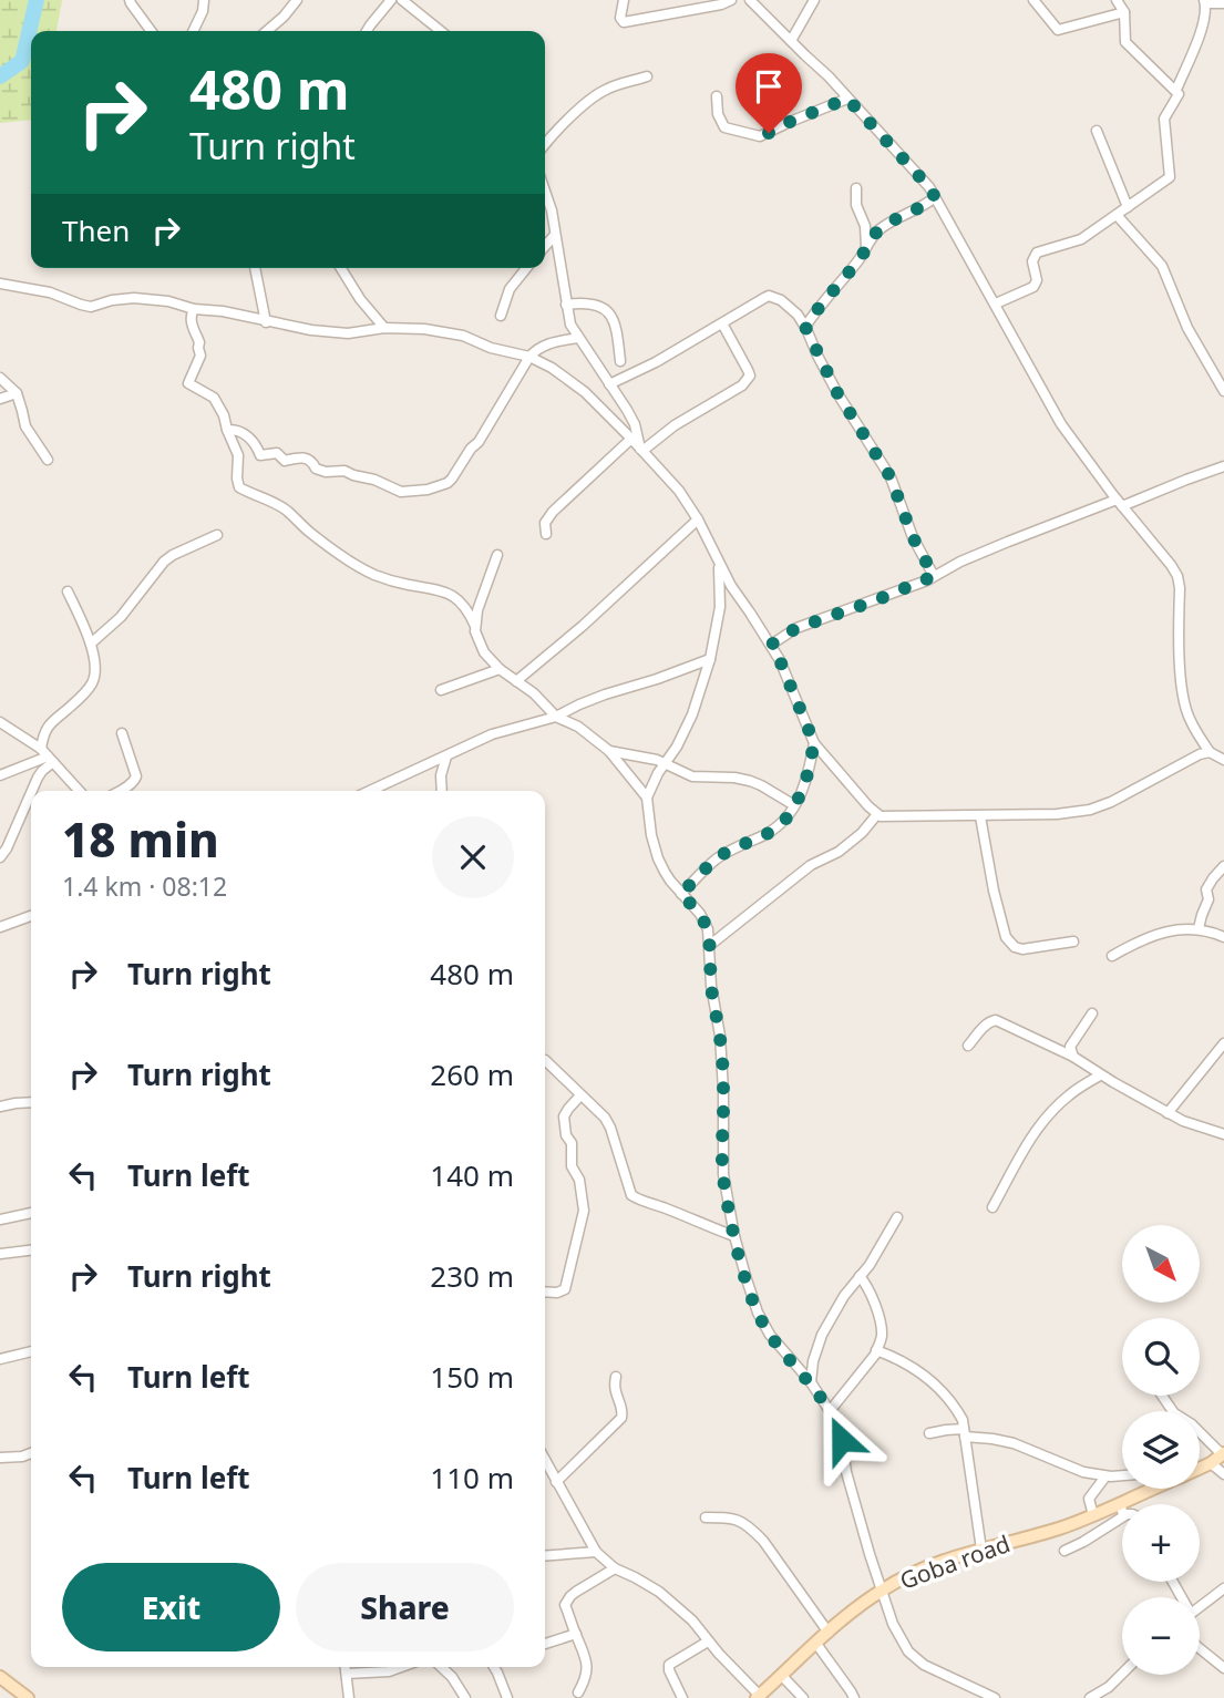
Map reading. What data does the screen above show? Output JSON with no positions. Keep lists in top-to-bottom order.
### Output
{
  "streets": {
    "street": ["Goba road"]
  },
  "north": "bottom right",
  "page": {
    "turn": ["480 m", "Turn right"],
    "then": "Then",
    "heading": ["18 min", "1.4 km · 08:12"],
    "list": [
      {
        "name": "Turn right",
        "value": "480 m"
      },
      {
        "name": "Turn right",
        "value": "260 m"
      },
      {
        "name": "Turn left",
        "value": "140 m"
      },
      {
        "name": "Turn right",
        "value": "230 m"
      },
      {
        "name": "Turn left",
        "value": "150 m"
      },
      {
        "name": "Turn left",
        "value": "110 m"
      }
    ],
    "map_buttons": ["+", "−"],
    "buttons": ["Exit", "Share"]
  }
}
